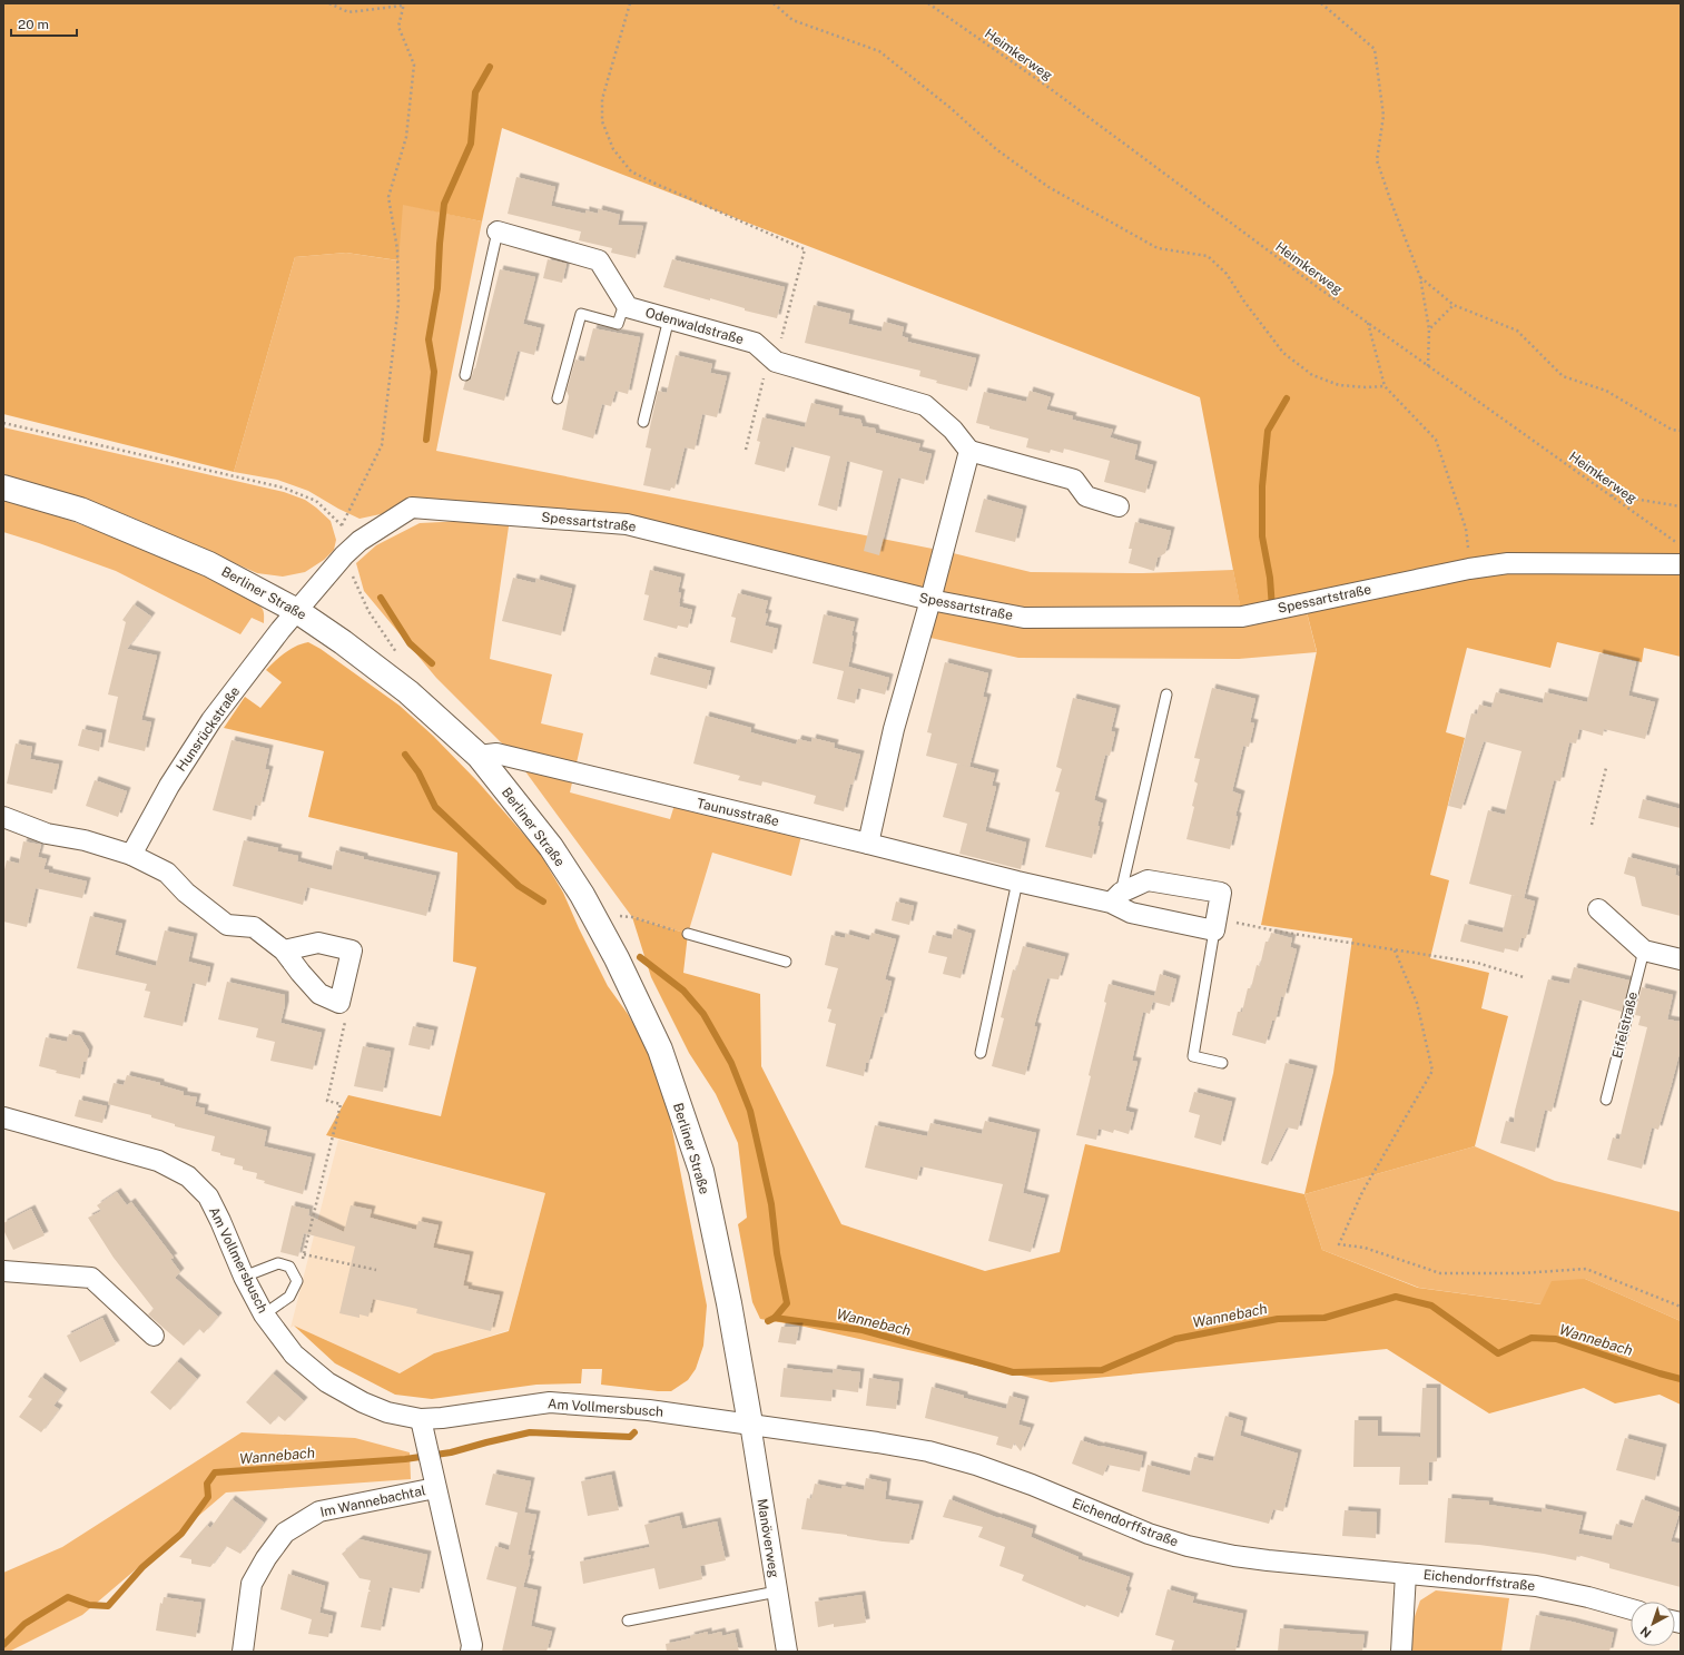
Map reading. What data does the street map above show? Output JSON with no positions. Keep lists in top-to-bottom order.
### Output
{
  "streets": {
    "street": [
      "Odenwaldstraße",
      "Spessartstraße",
      "Berliner Straße",
      "Hunsrückstraße",
      "Taunusstraße",
      "Am Vollmersbusch",
      "Im Wannebachtal",
      "Eichendorffstraße",
      "Manöverweg"
    ],
    "lane": ["Eifelstraße"],
    "path": ["Heimkerweg"]
  },
  "crossings": [
    ["Spessartstraße", "Berliner Straße"],
    ["Spessartstraße", "Hunsrückstraße"],
    ["Berliner Straße", "Hunsrückstraße"],
    ["Berliner Straße", "Taunusstraße"],
    ["Berliner Straße", "Am Vollmersbusch"],
    ["Berliner Straße", "Eichendorffstraße"],
    ["Berliner Straße", "Manöverweg"],
    ["Am Vollmersbusch", "Im Wannebachtal"],
    ["Am Vollmersbusch", "Eichendorffstraße"],
    ["Am Vollmersbusch", "Manöverweg"],
    ["Eichendorffstraße", "Manöverweg"]
  ],
  "water": ["Wannebach"],
  "scale_bar": "20 m",
  "north": "bottom left"
}
